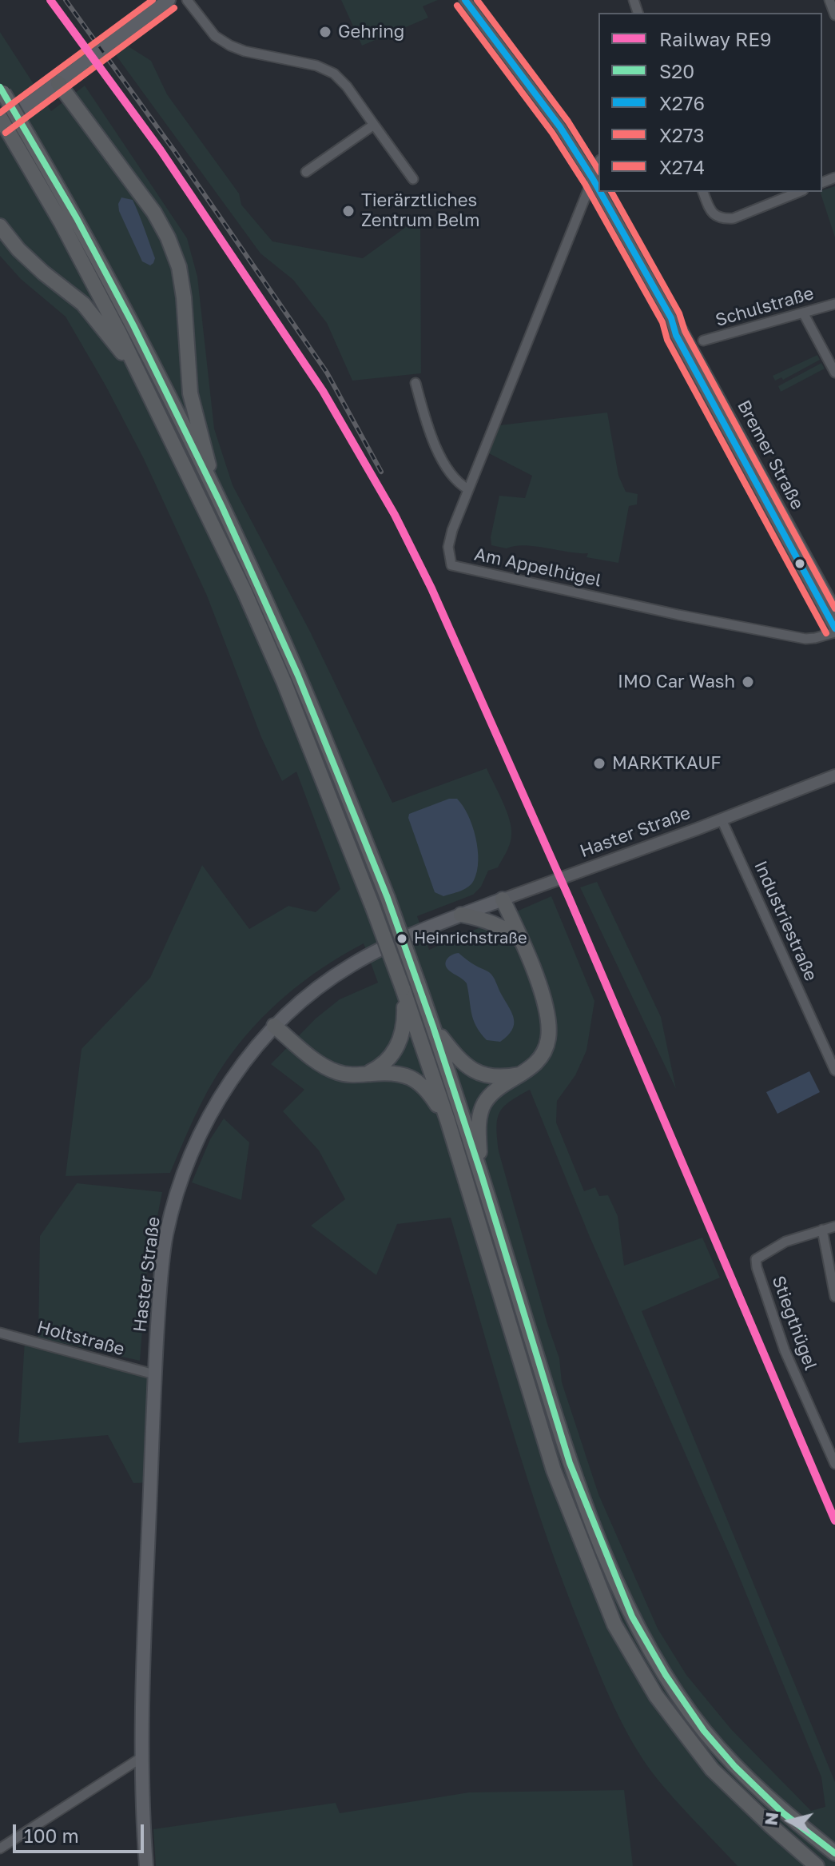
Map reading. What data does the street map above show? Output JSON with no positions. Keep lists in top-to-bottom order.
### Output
{
  "streets": {
    "main road": ["Haster Straße"],
    "street": [
      "Schulstraße",
      "Bremer Straße",
      "Am Appelhügel",
      "Industriestraße",
      "Stiegthügel",
      "Holtstraße"
    ]
  },
  "crossings": [
    ["Bremer Straße", "Am Appelhügel"],
    ["Haster Straße", "Industriestraße"],
    ["Haster Straße", "Holtstraße"]
  ],
  "places": [
    "Gehring",
    "Tierärztliches Zentrum Belm",
    "IMO Car Wash",
    "MARKTKAUF",
    "Heinrichstraße"
  ],
  "lines": [
    "rail line RE9",
    "transit line X276",
    "transit line X274",
    "transit line X273",
    "transit line S20"
  ],
  "legend": [
    "Railway RE9",
    "S20",
    "X276",
    "X273",
    "X274"
  ],
  "scale_bar": "100 m",
  "north": "left"
}
